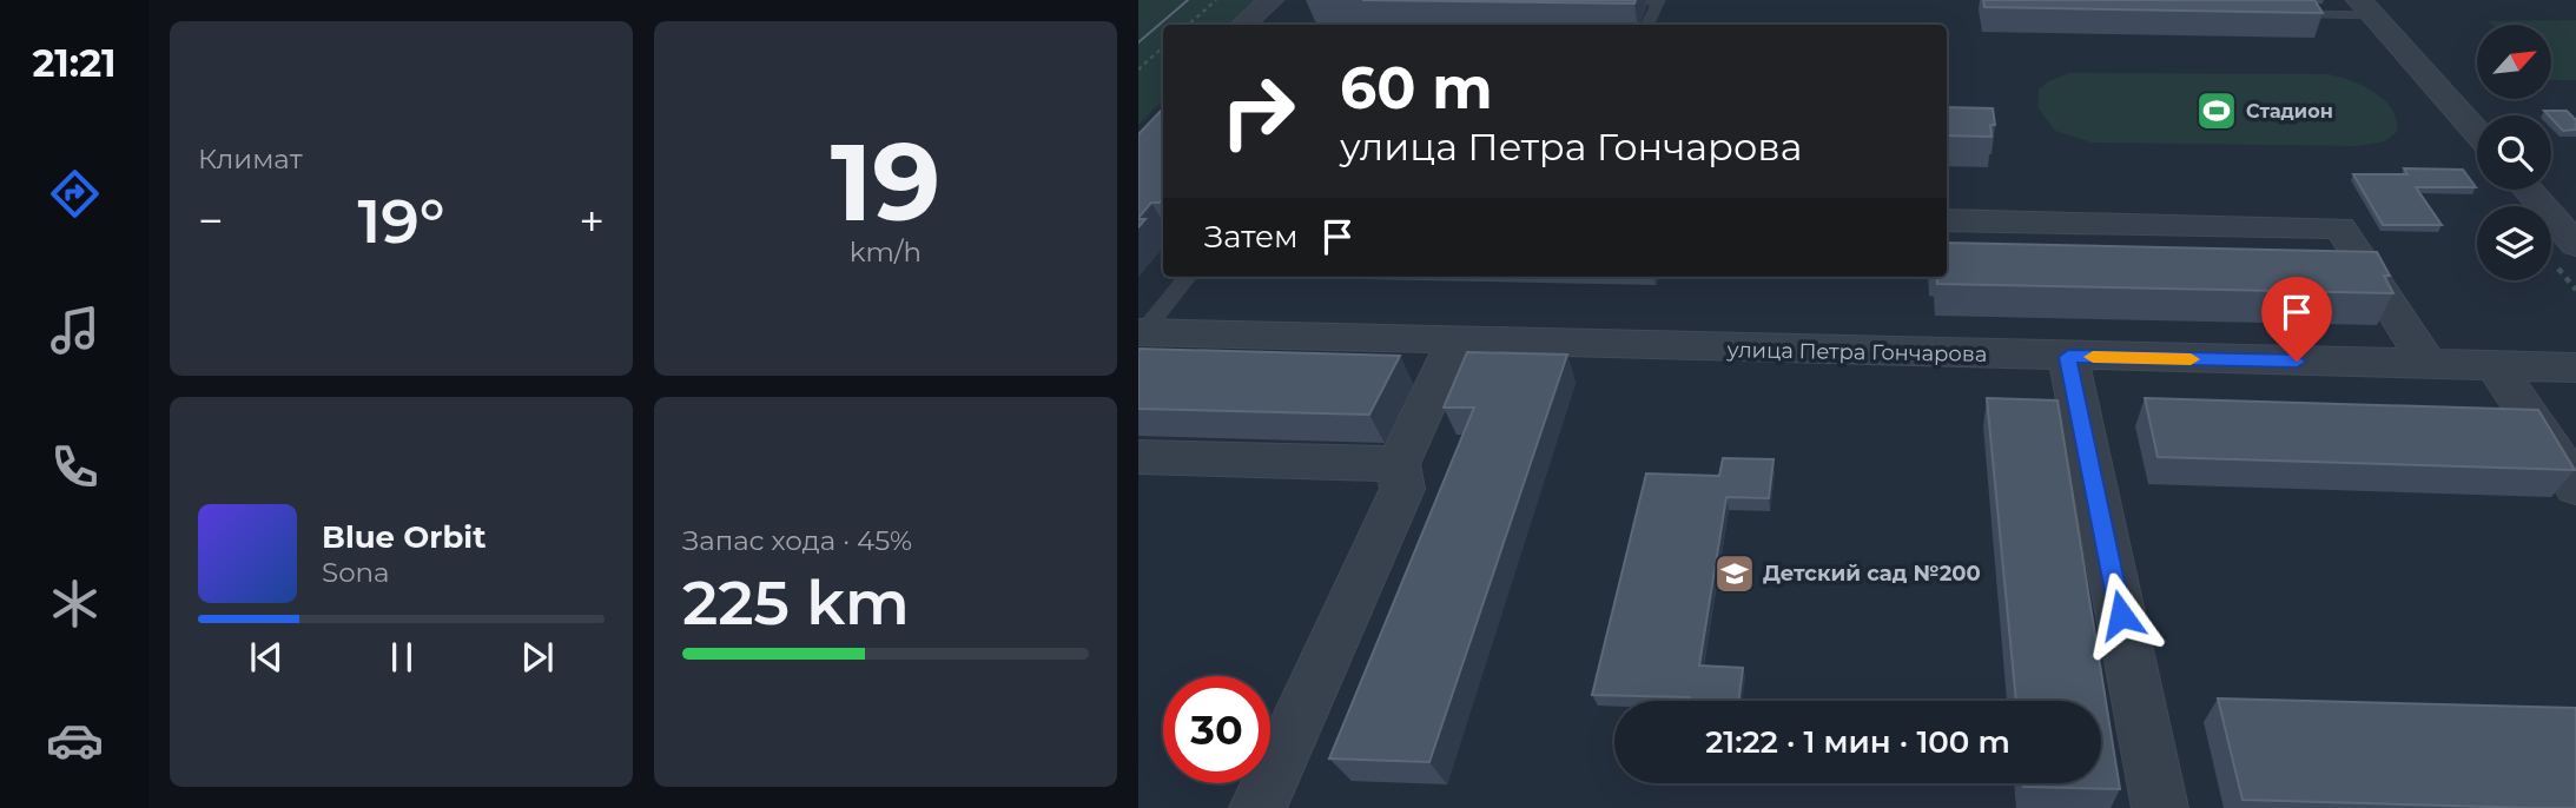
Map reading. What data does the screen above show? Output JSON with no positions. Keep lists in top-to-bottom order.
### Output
{
  "streets": {
    "street": ["улица Петра Гончарова"]
  },
  "places": {
    "sports": ["Стадион"],
    "school or university": ["Детский сад №200"]
  },
  "north": "top right",
  "page": {
    "tabs": "21:21",
    "tile": [
      "Климат",
      ["19", "km/h"],
      ["Запас хода · 45%", "225 km"]
    ],
    "turn": ["60 m", "улица Петра Гончарова"],
    "heat": ["−", "19°", "+"],
    "then": "Затем",
    "song": ["Blue Orbit", "Sona"],
    "limit": "30",
    "trip": "21:22 · 1 мин · 100 m"
  }
}
